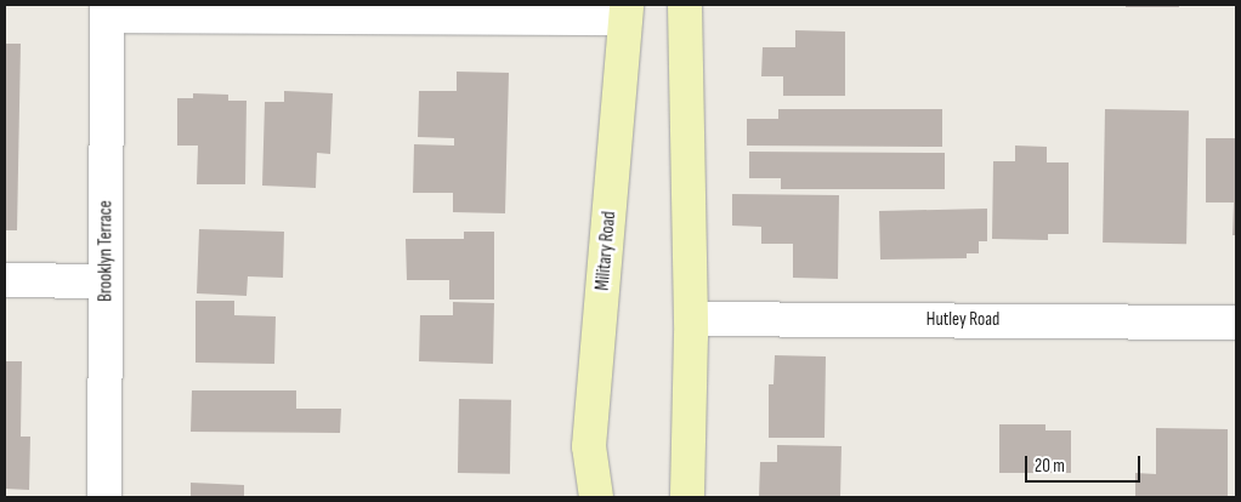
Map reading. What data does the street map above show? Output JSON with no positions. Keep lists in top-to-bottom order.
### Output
{
  "streets": {
    "street": ["Brooklyn Terrace", "Military Road", "Hutley Road"]
  },
  "scale_bar": "20 m"
}
